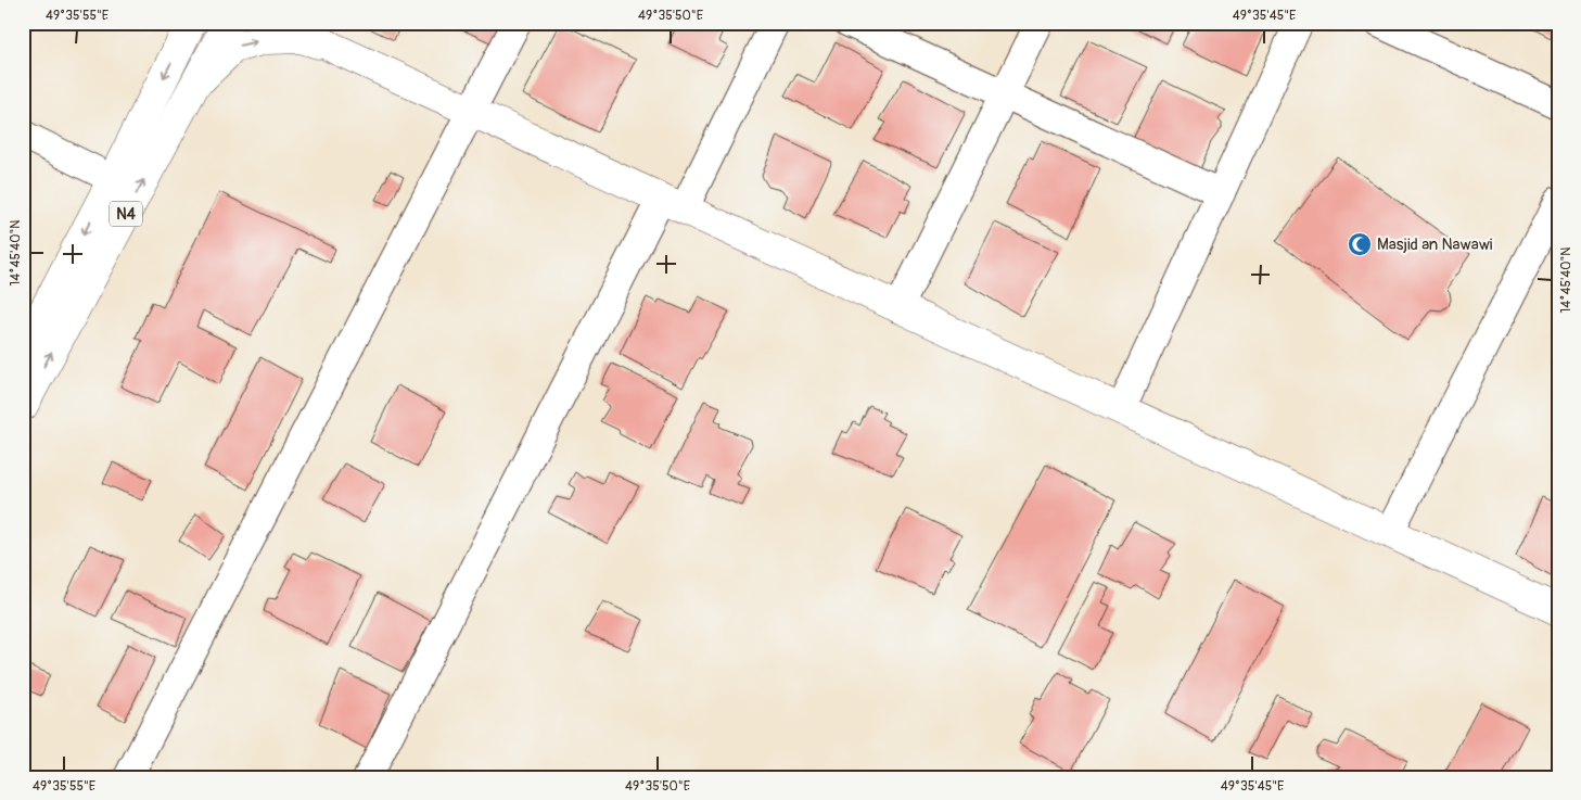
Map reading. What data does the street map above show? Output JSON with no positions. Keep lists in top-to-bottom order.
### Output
{
  "streets": {
    "main road": ["N4"]
  },
  "places": {
    "mosque": ["Masjid an Nawawi"]
  },
  "coordinates": [
    "49°35'55\"E",
    "49°35'50\"E",
    "49°35'45\"E",
    "14°45'40\"N"
  ]
}
